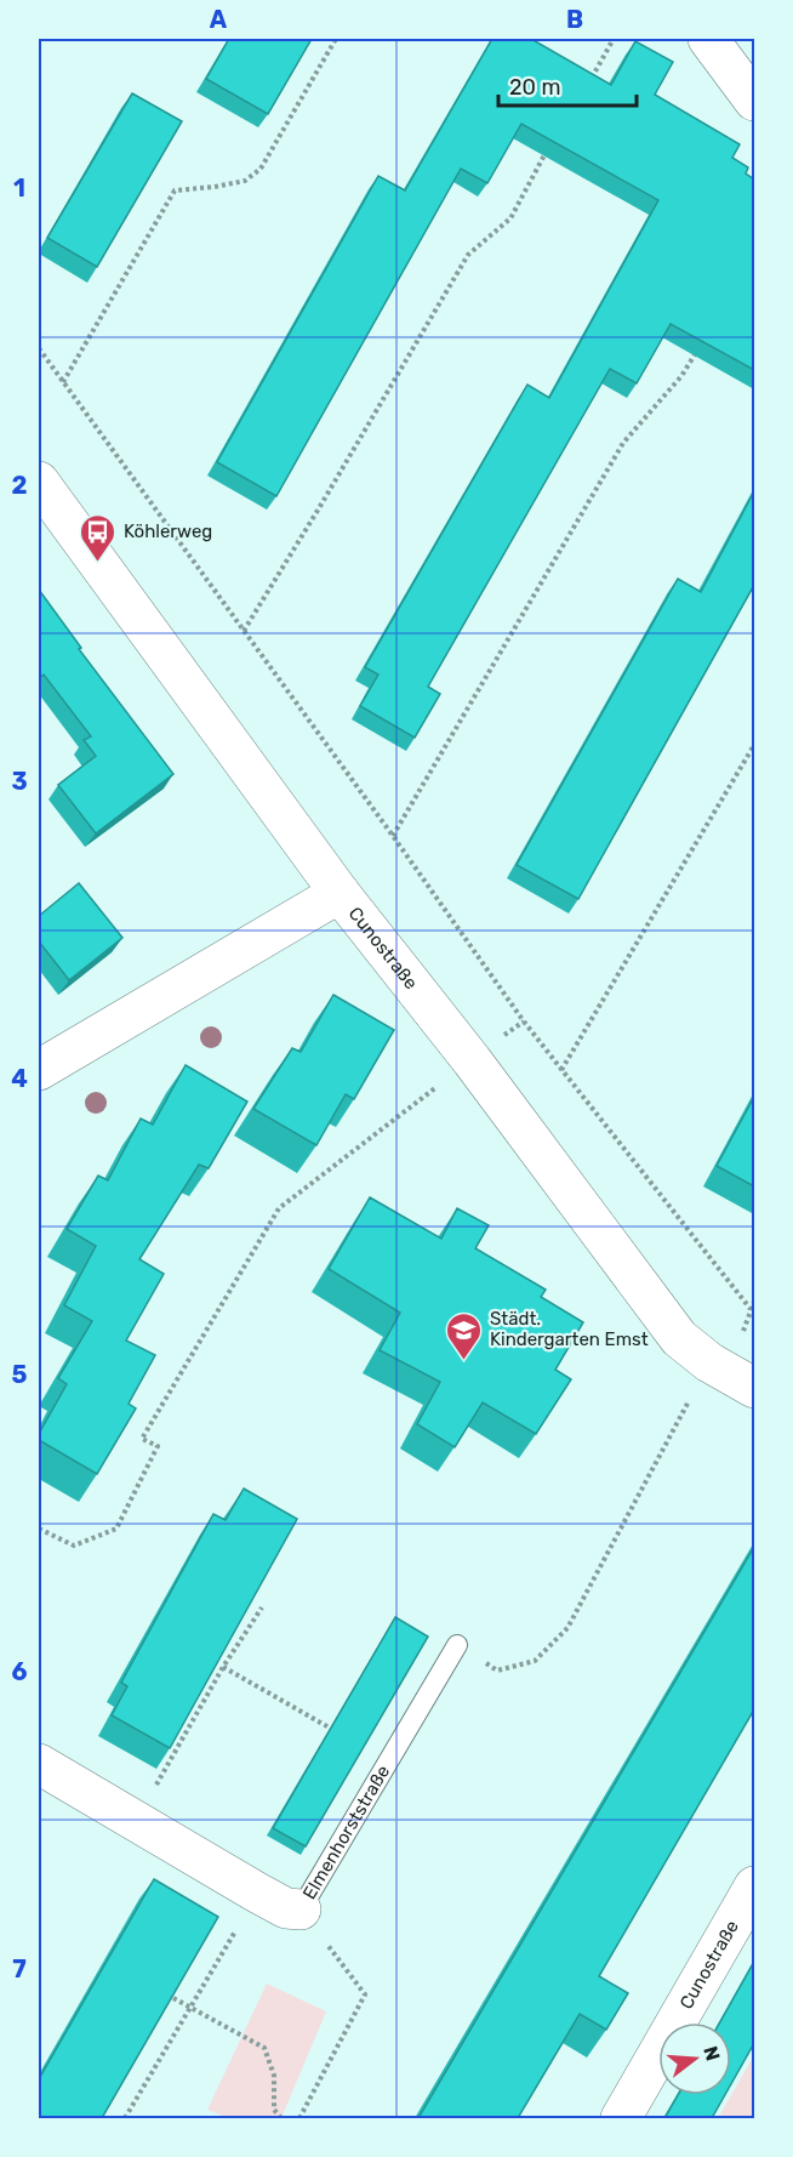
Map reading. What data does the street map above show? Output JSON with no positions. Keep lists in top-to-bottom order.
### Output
{
  "streets": {
    "street": ["Cunostraße", "Elmenhorststraße"]
  },
  "places": {
    "bus stop": ["Köhlerweg"],
    "school or university": ["Städt. Kindergarten Emst"]
  },
  "scale_bar": "20 m",
  "north": "right",
  "grid": {
    "columns": ["A", "B"],
    "rows": [
      "1",
      "2",
      "3",
      "4",
      "5",
      "6",
      "7"
    ]
  }
}
